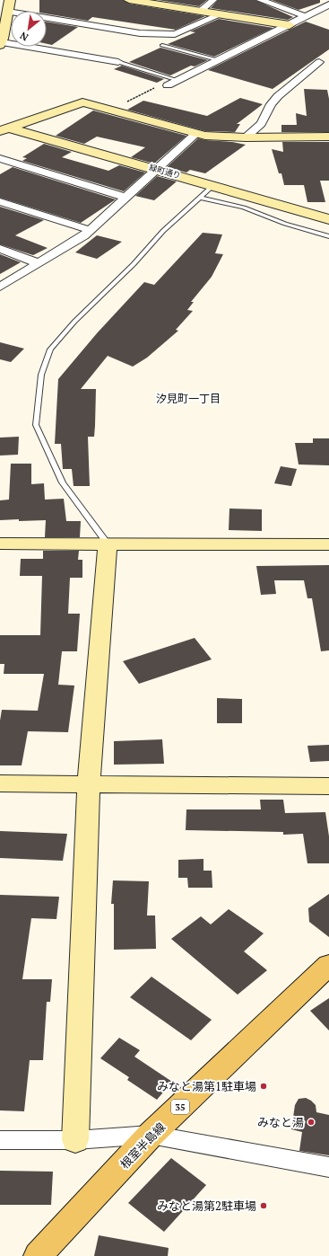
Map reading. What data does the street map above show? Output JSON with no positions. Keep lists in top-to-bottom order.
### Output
{
  "streets": {
    "main road": ["35", "根室半島線"],
    "street": ["緑町通り"]
  },
  "districts": ["汐見町一丁目"],
  "places": ["みなと湯第1駐車場", "みなと湯", "みなと湯第2駐車場"],
  "north": "bottom left"
}
